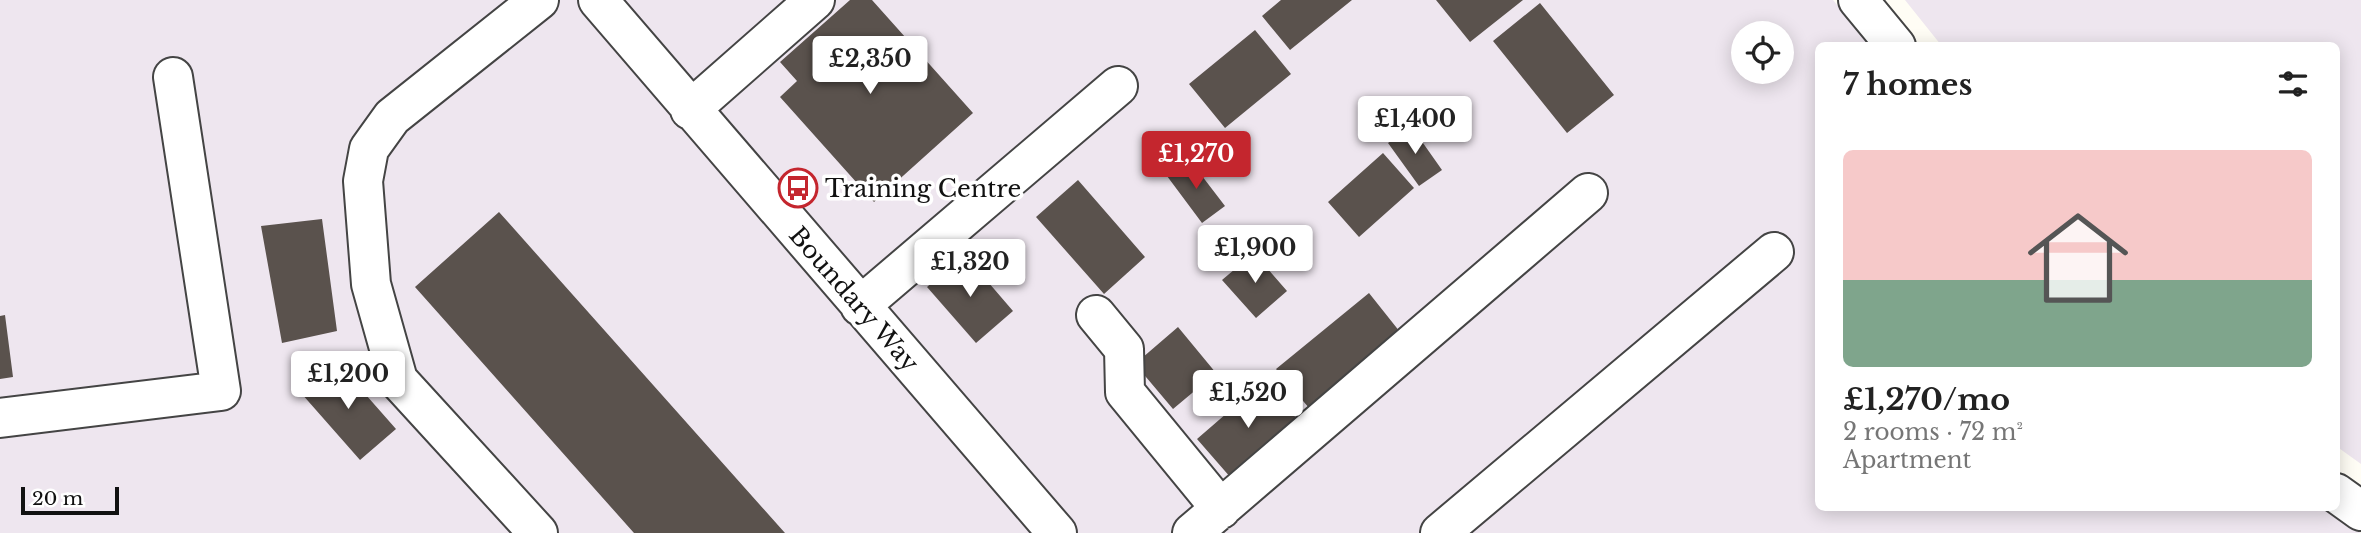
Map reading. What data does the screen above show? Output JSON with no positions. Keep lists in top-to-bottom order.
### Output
{
  "streets": {
    "street": ["Boundary Way"]
  },
  "places": {
    "bus stop": ["Training Centre"]
  },
  "scale_bar": "20 m",
  "page": {
    "price": [
      "£2,350",
      "£1,400",
      "£1,270",
      "£1,900",
      "£1,320",
      "£1,200",
      "£1,520"
    ],
    "heading": "7 homes",
    "list": [
      {
        "name": "£1,270/mo",
        "note": "2 rooms · 72 m² · Apartment"
      }
    ],
    "scale": "20 m"
  }
}
